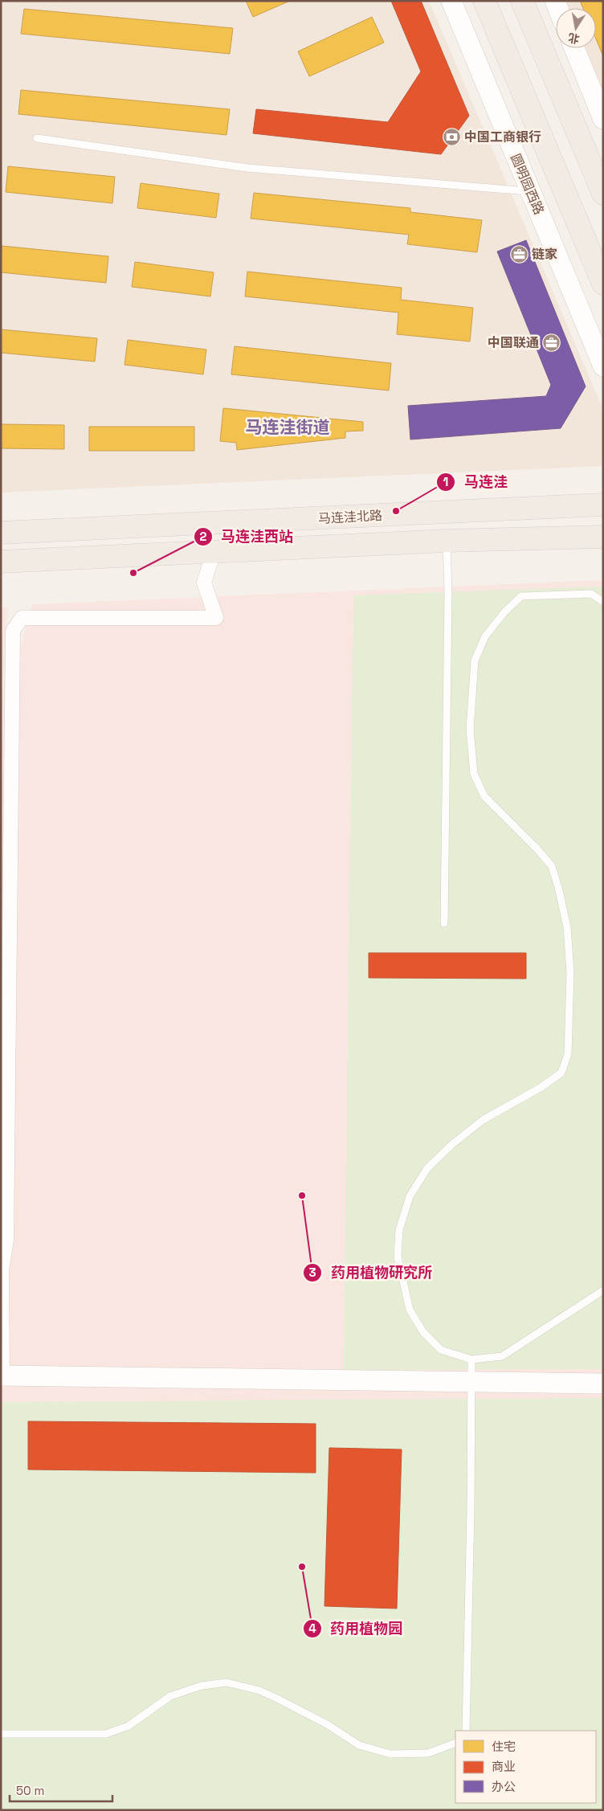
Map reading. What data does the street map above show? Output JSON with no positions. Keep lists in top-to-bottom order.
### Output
{
  "streets": {
    "main road": ["马连洼北路"],
    "street": ["圆明园西路"]
  },
  "districts": ["马连洼街道"],
  "places": {
    "bank": ["中国工商银行"],
    "office": ["链家", "中国联通"],
    "other": [
      "马连洼",
      "马连洼西站",
      "药用植物研究所",
      "药用植物园"
    ]
  },
  "legend": ["住宅", "商业", "办公"],
  "scale_bar": "50 m",
  "north": "bottom"
}
